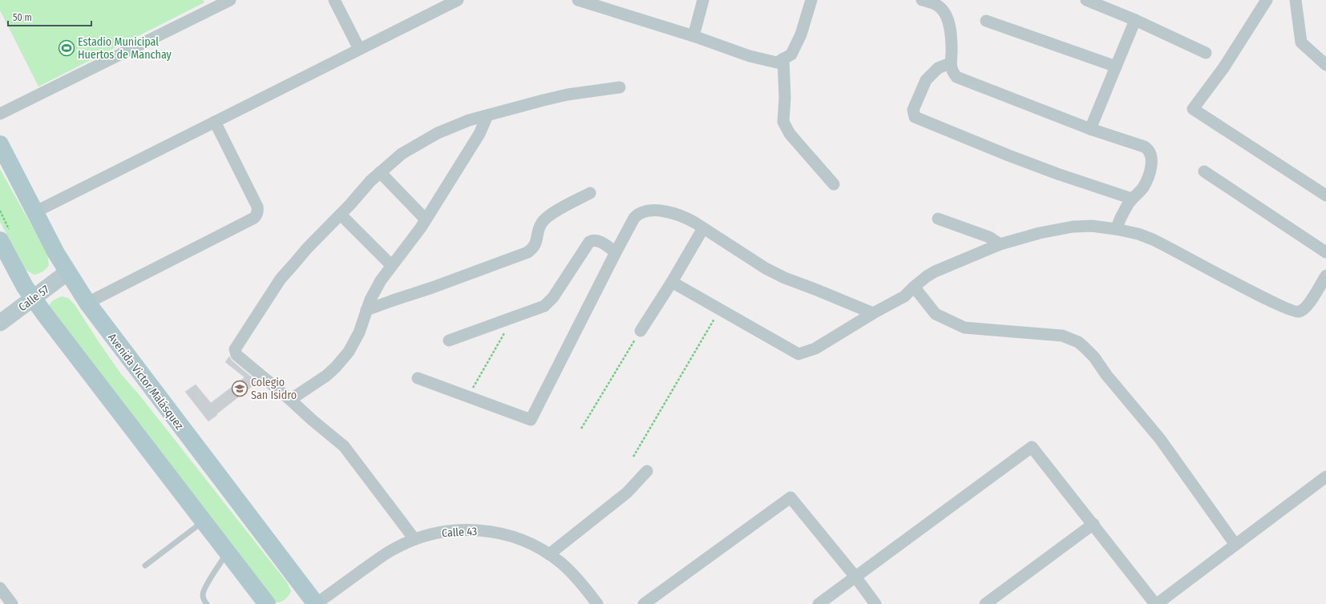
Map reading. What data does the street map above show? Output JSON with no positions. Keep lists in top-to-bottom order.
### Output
{
  "streets": {
    "main road": ["Avenida Victor Malásquez"],
    "street": ["Calle 57", "Calle 43"]
  },
  "crossings": [
    ["Calle 57", "Avenida Victor Malásquez"],
    ["Avenida Victor Malásquez", "Calle 43"]
  ],
  "places": {
    "sports": ["Estadio Municipal Huertos de Manchay"],
    "school or university": ["Colegio San Isidro"]
  },
  "scale_bar": "50 m"
}
